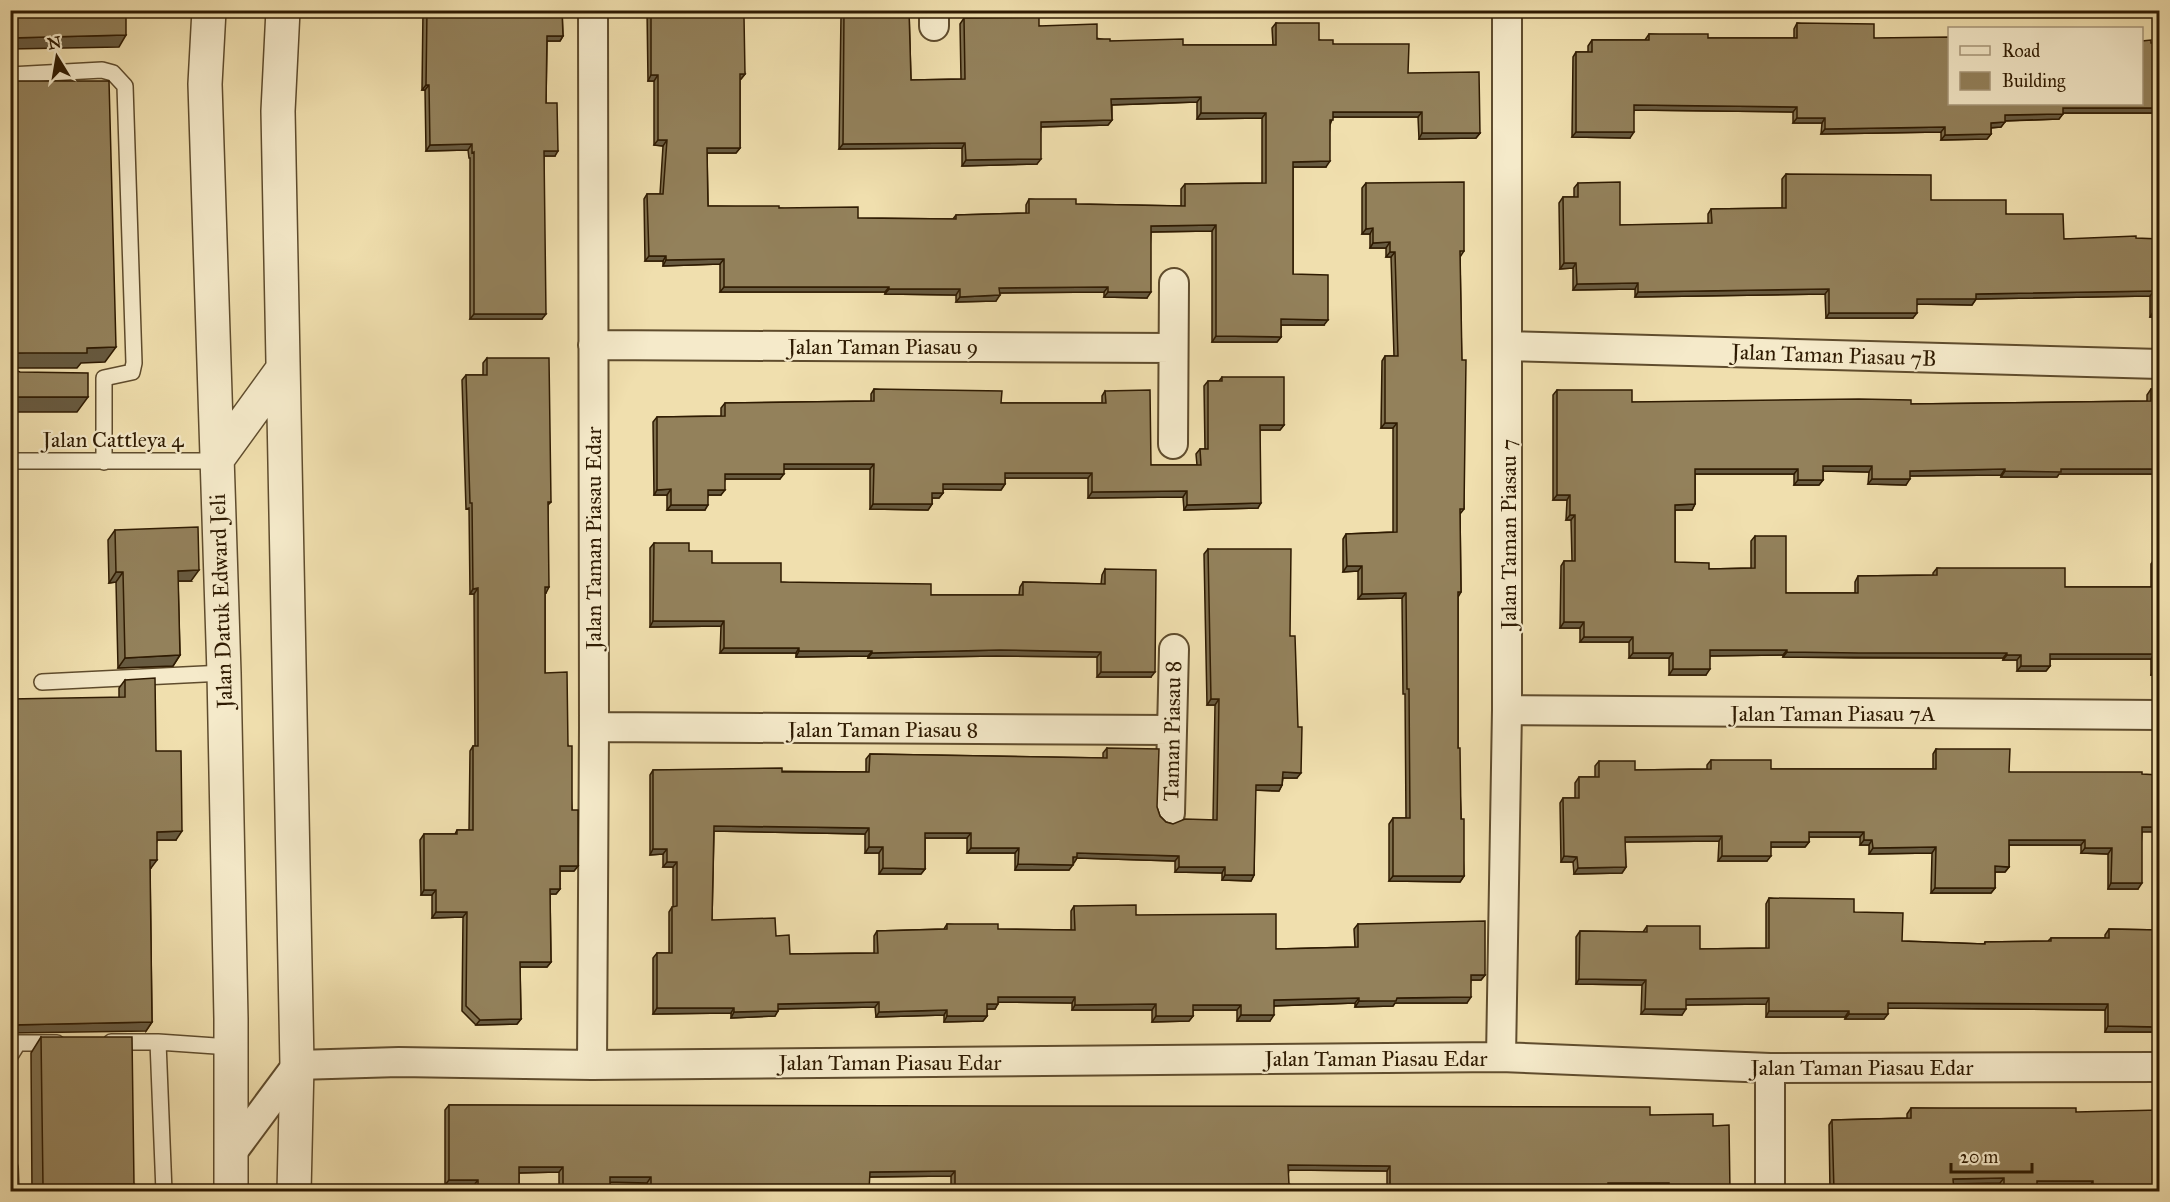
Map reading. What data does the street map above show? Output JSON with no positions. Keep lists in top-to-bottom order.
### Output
{
  "streets": {
    "street": [
      "Jalan Taman Piasau 9",
      "Jalan Taman Piasau 7B",
      "Jalan Taman Piasau 7",
      "Jalan Taman Piasau Edar",
      "Jalan Datuk Edward Jeli",
      "Jalan Taman Piasau 7A",
      "Jalan Taman Piasau 8",
      "Taman Piasau 8"
    ],
    "lane": ["Jalan Cattleya 4"]
  },
  "crossings": [
    ["Jalan Taman Piasau 9", "Jalan Taman Piasau Edar"],
    ["Jalan Taman Piasau 7B", "Jalan Taman Piasau 7"],
    ["Jalan Cattleya 4", "Jalan Datuk Edward Jeli"],
    ["Jalan Taman Piasau 7", "Jalan Taman Piasau Edar"],
    ["Jalan Taman Piasau 7", "Jalan Taman Piasau 7A"],
    ["Jalan Taman Piasau Edar", "Jalan Taman Piasau 8"],
    ["Jalan Taman Piasau 8", "Taman Piasau 8"]
  ],
  "legend": ["Road", "Building"],
  "scale_bar": "20 m",
  "north": "top"
}
